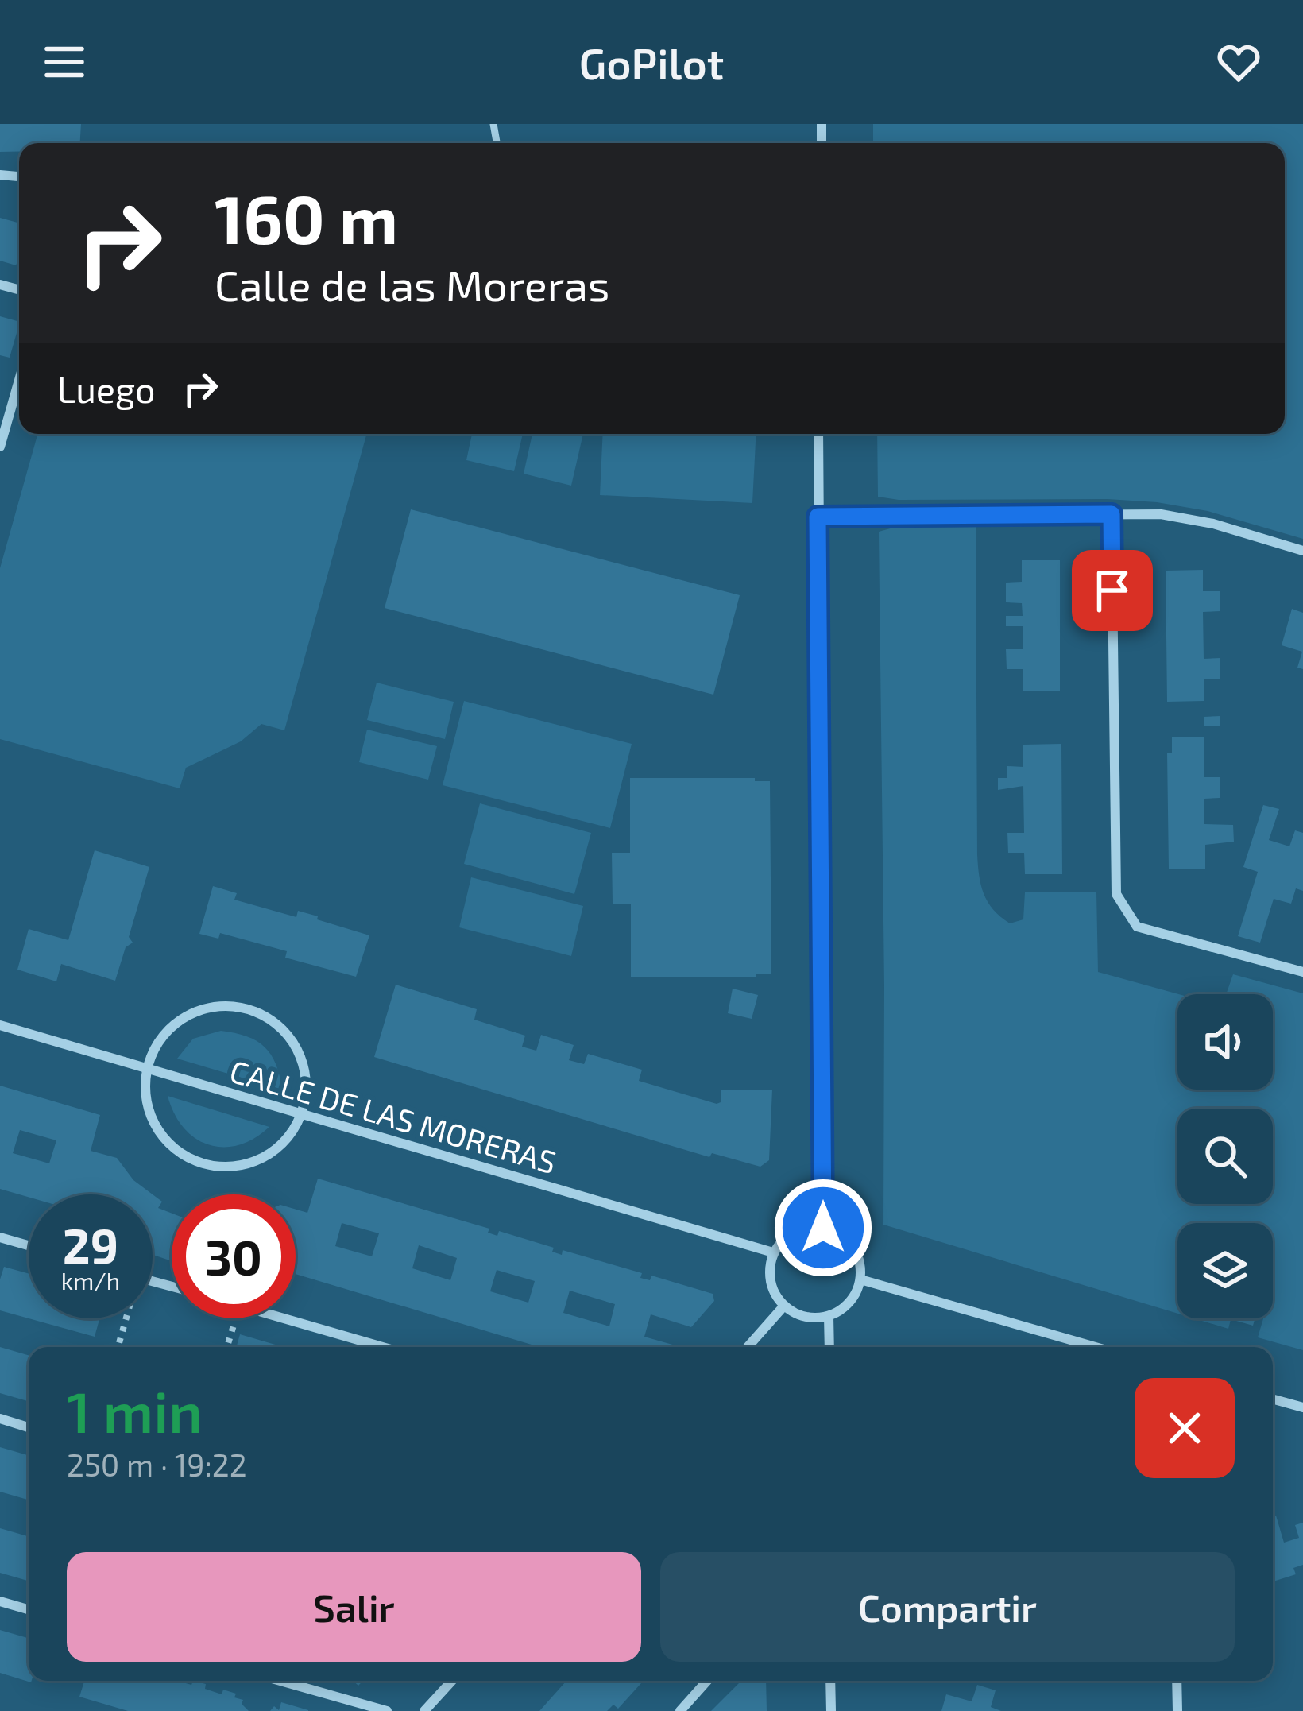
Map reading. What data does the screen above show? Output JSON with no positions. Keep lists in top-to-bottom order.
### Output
{
  "streets": {
    "street": ["CALLE DE LAS MORERAS"]
  },
  "page": {
    "header": "GoPilot",
    "turn": ["160 m", "Calle de las Moreras"],
    "then": "Luego",
    "speed": "29 km/h",
    "limit": "30",
    "heading": ["1 min", "250 m · 19:22"],
    "buttons": ["Salir", "Compartir"]
  }
}
